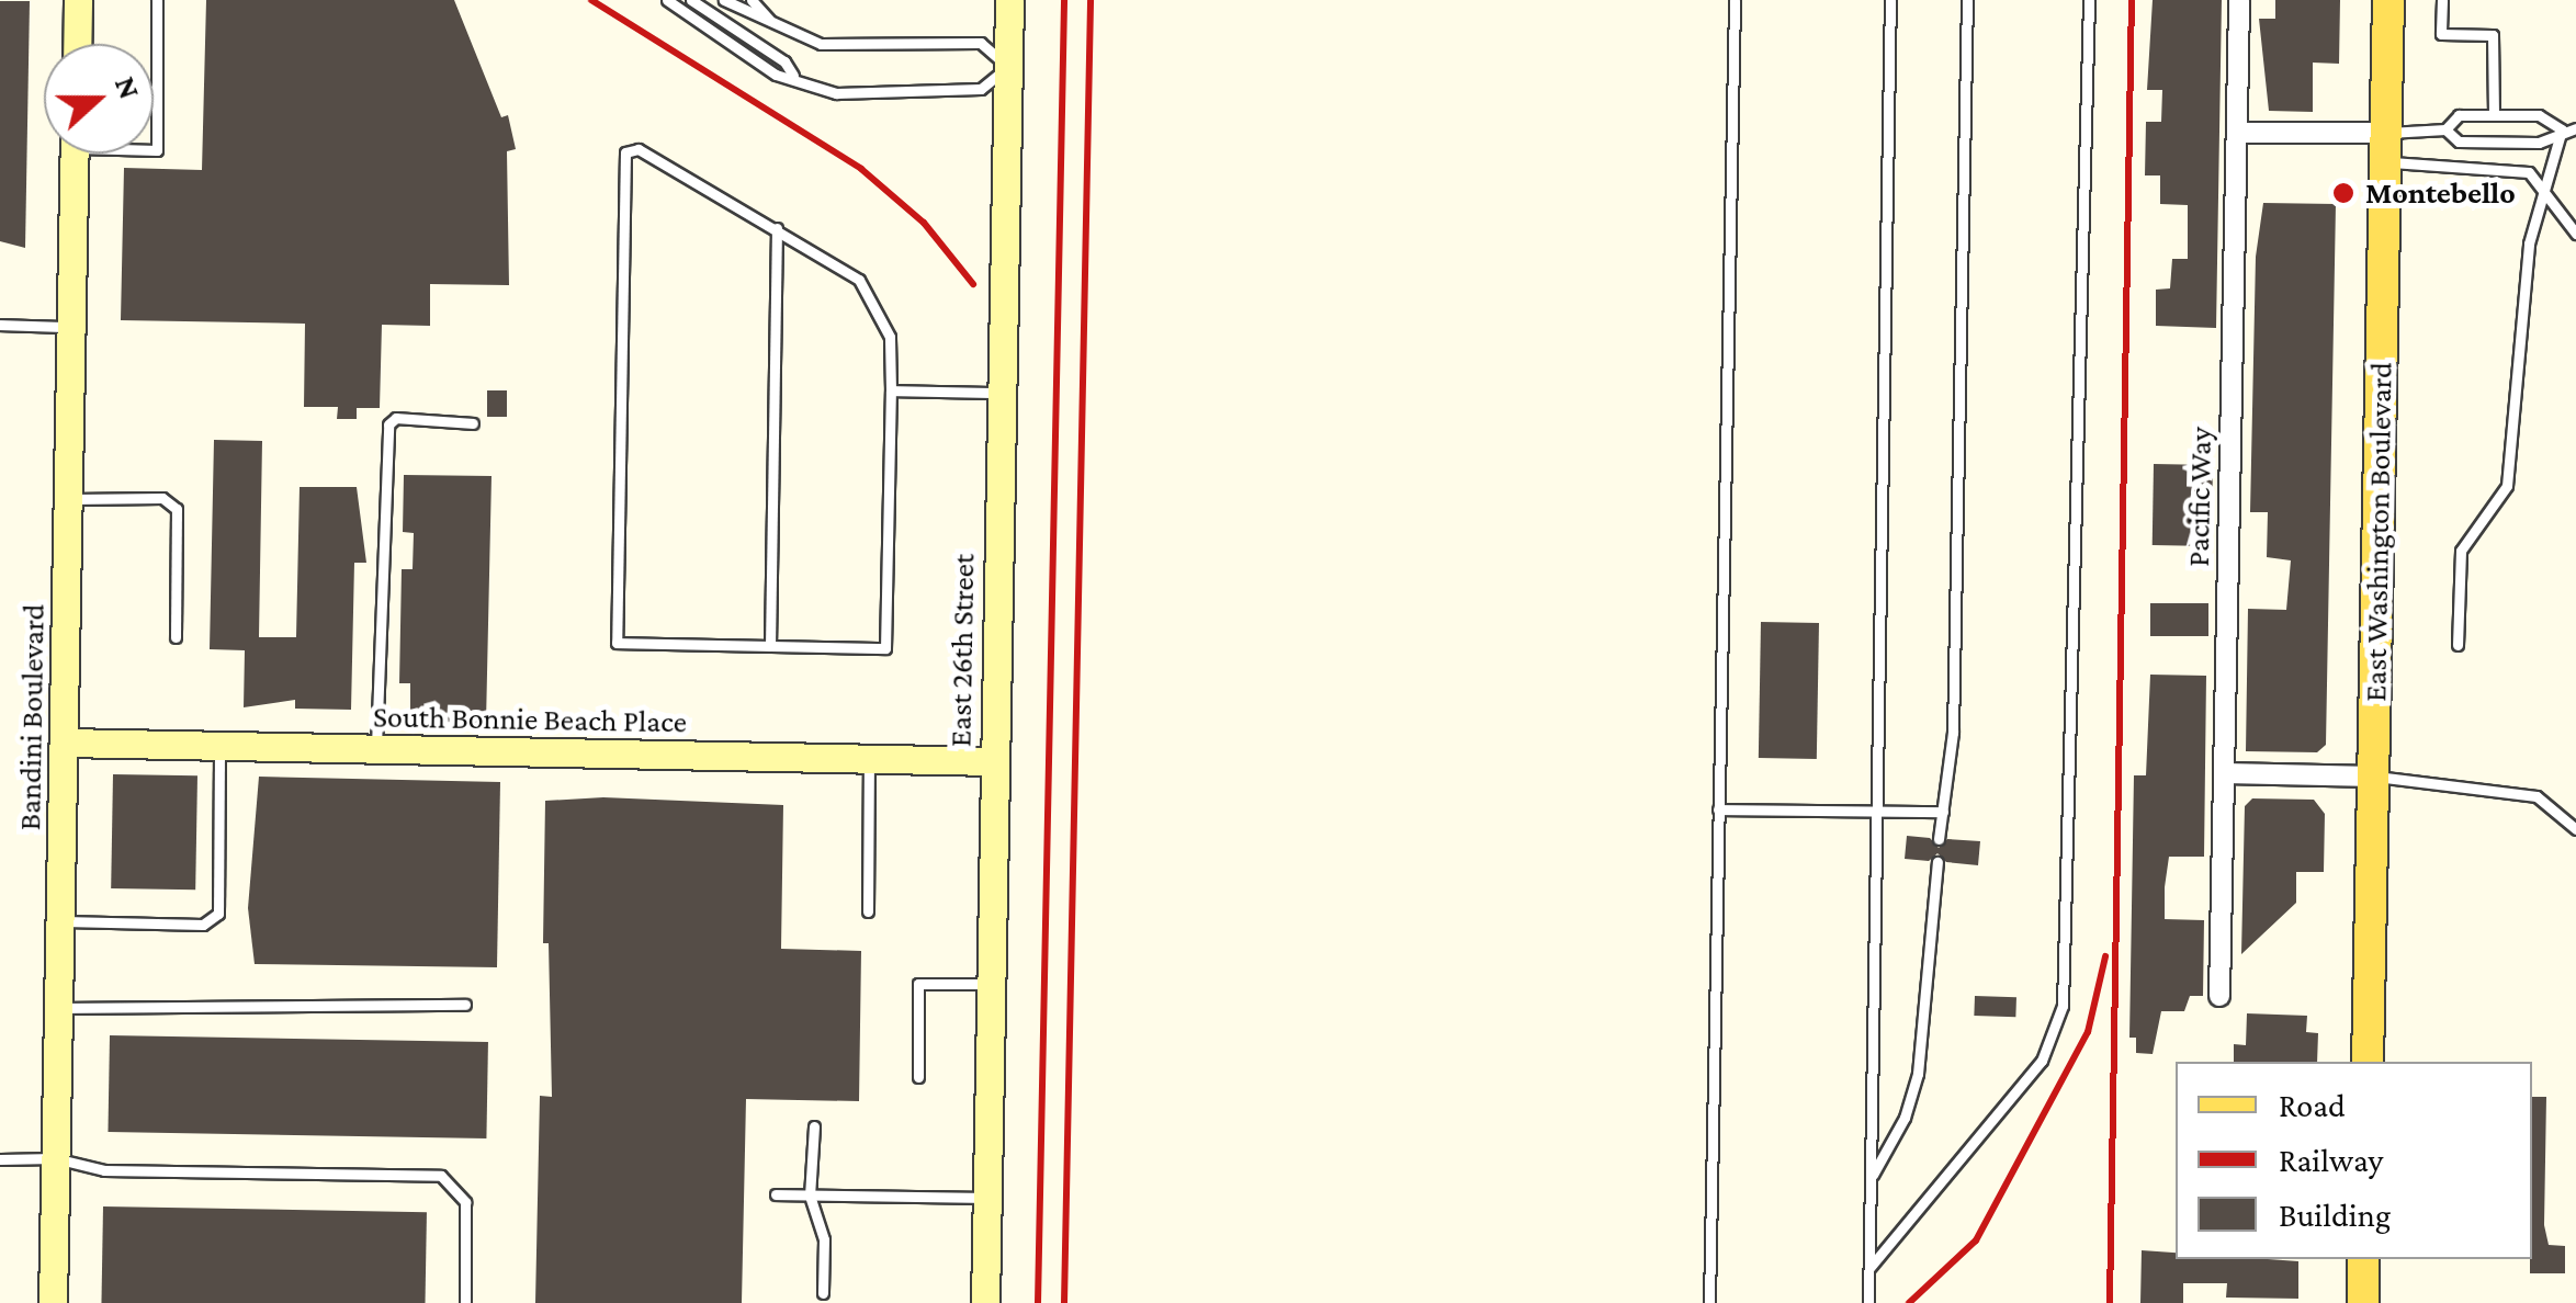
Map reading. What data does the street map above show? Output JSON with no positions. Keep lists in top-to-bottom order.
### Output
{
  "streets": {
    "main road": ["East Washington Boulevard"],
    "street": [
      "Pacific Way",
      "East 26th Street",
      "Bandini Boulevard",
      "South Bonnie Beach Place"
    ]
  },
  "crossings": [
    ["East 26th Street", "South Bonnie Beach Place"],
    ["Bandini Boulevard", "South Bonnie Beach Place"]
  ],
  "places": ["Montebello"],
  "legend": ["Road", "Railway", "Building"],
  "north": "right"
}
